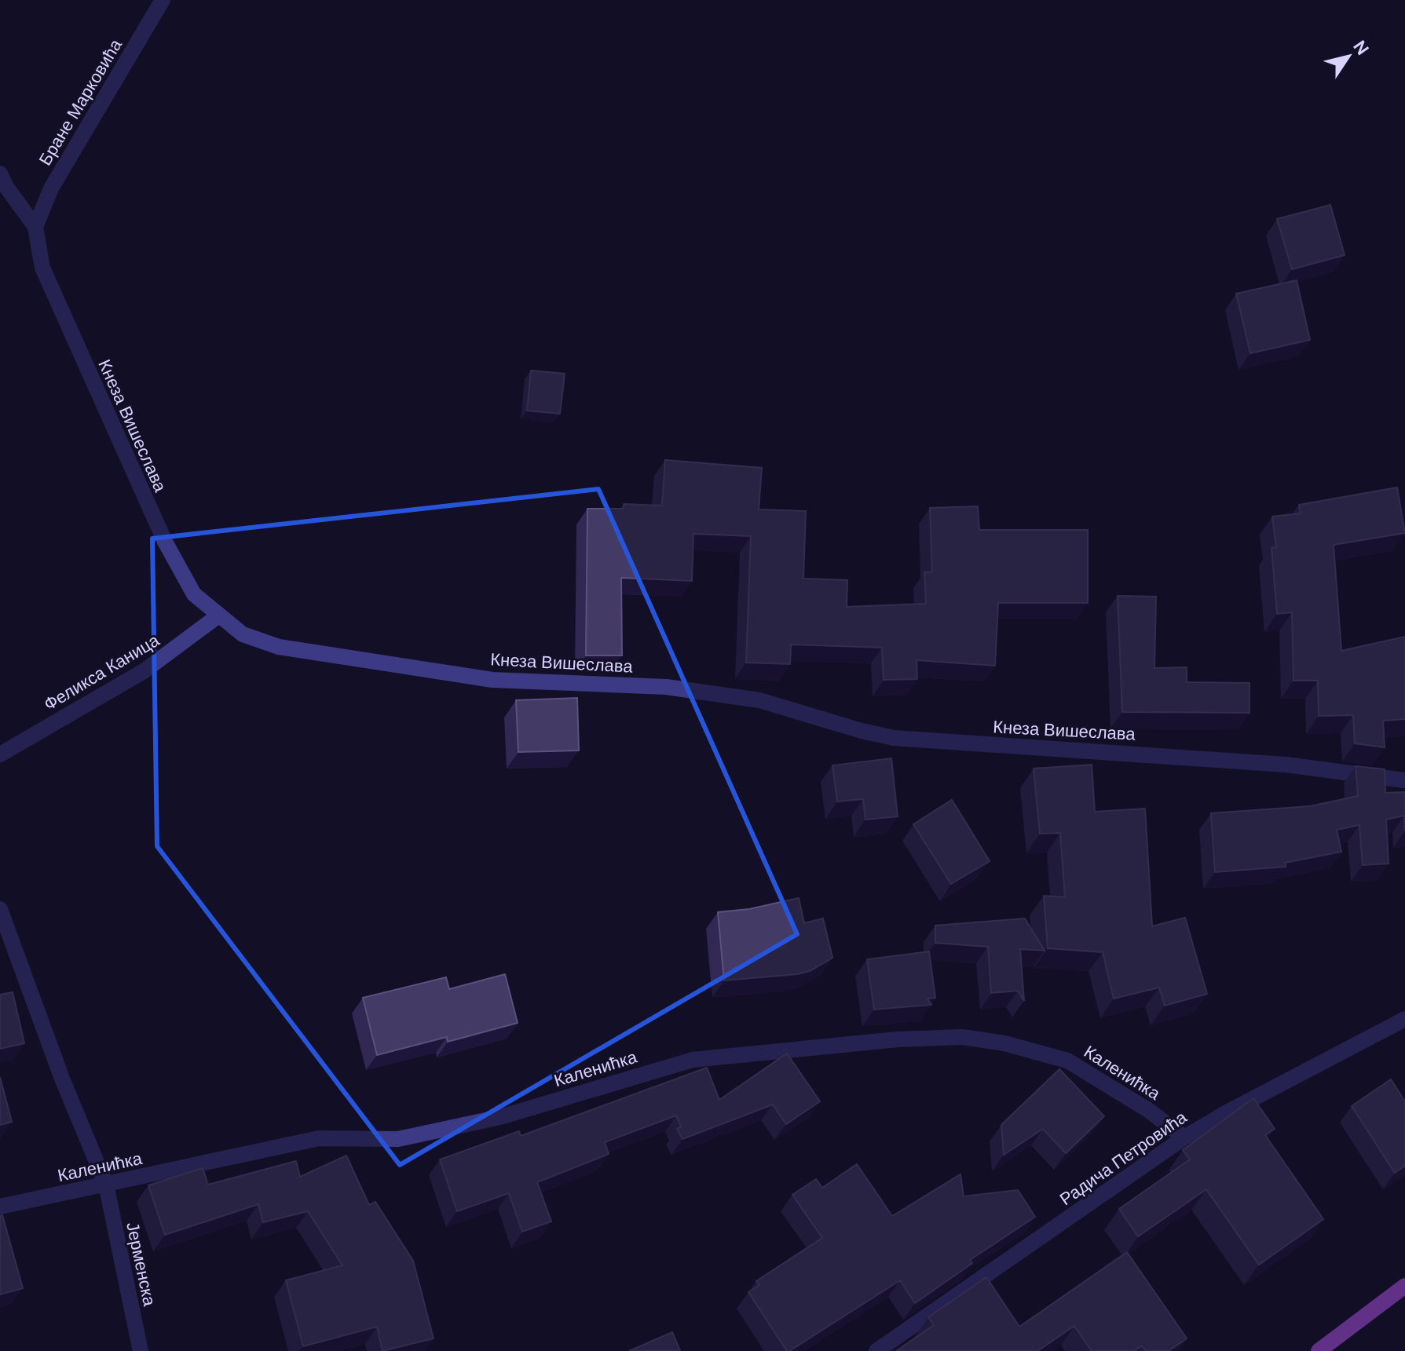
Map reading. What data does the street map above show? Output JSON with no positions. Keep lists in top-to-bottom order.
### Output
{
  "streets": {
    "street": [
      "Бране Марковића",
      "Кнеза Вишеслава",
      "Феликса Каница",
      "Каленићка",
      "Радича Петровића",
      "Јерменска"
    ]
  },
  "crossings": [
    ["Бране Марковића", "Кнеза Вишеслава"],
    ["Кнеза Вишеслава", "Феликса Каница"],
    ["Каленићка", "Радича Петровића"],
    ["Каленићка", "Јерменска"]
  ],
  "north": "top right"
}
